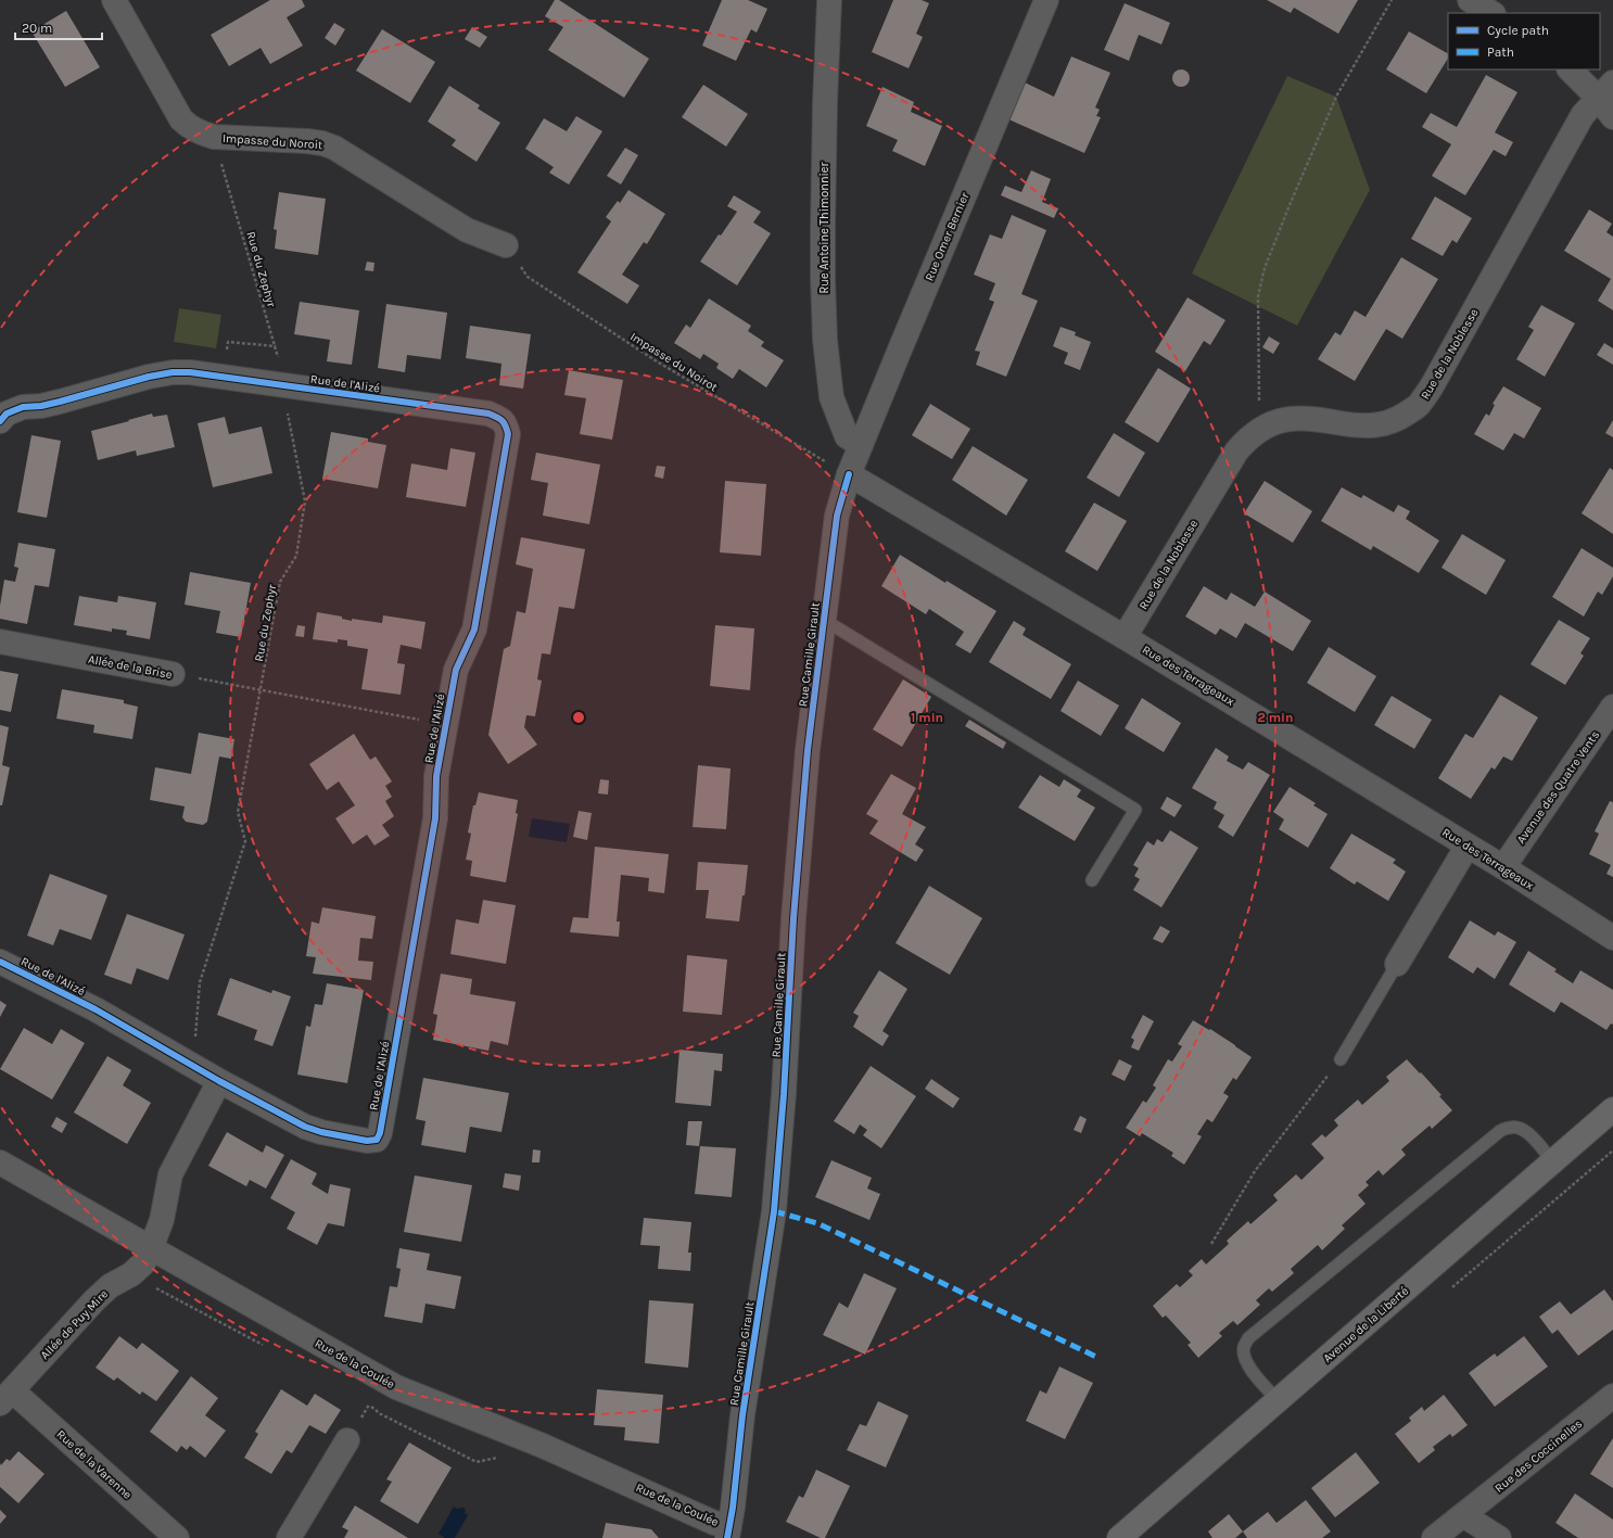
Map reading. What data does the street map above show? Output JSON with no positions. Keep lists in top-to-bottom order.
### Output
{
  "streets": {
    "street": [
      "Impasse du Noroit",
      "Rue Antoine Thimonnier",
      "Rue Omer Bernier",
      "Rue de la Noblesse",
      "Rue de l'Alizé",
      "Rue Camille Girault",
      "Allée de la Brise",
      "Rue des Terrageaux",
      "Avenue des Quatre Vents",
      "Allée de Puy Mire",
      "Avenue de la Liberté",
      "Rue de la Coulée",
      "Rue des Coccinelles",
      "Rue de la Varenne"
    ],
    "path": ["Rue du Zephyr", "Impasse du Noirot"]
  },
  "crossings": [
    ["Impasse du Noroit", "Rue du Zephyr"],
    ["Impasse du Noroit", "Impasse du Noirot"],
    ["Rue Antoine Thimonnier", "Rue Omer Bernier"],
    ["Rue Omer Bernier", "Impasse du Noirot"],
    ["Rue Omer Bernier", "Rue Camille Girault"],
    ["Rue Omer Bernier", "Rue des Terrageaux"],
    ["Rue du Zephyr", "Rue de l'Alizé"],
    ["Rue du Zephyr", "Allée de la Brise"],
    ["Rue de la Noblesse", "Rue des Terrageaux"],
    ["Impasse du Noirot", "Rue Camille Girault"],
    ["Impasse du Noirot", "Rue des Terrageaux"],
    ["Rue de l'Alizé", "Allée de la Brise"],
    ["Rue Camille Girault", "Rue des Terrageaux"],
    ["Rue Camille Girault", "Rue de la Coulée"],
    ["Rue des Terrageaux", "Avenue des Quatre Vents"],
    ["Allée de Puy Mire", "Rue de la Coulée"],
    ["Allée de Puy Mire", "Rue de la Varenne"]
  ],
  "legend": ["Cycle path", "Path"],
  "scale_bar": "20 m",
  "rings": ["1 min", "2 min"]
}
